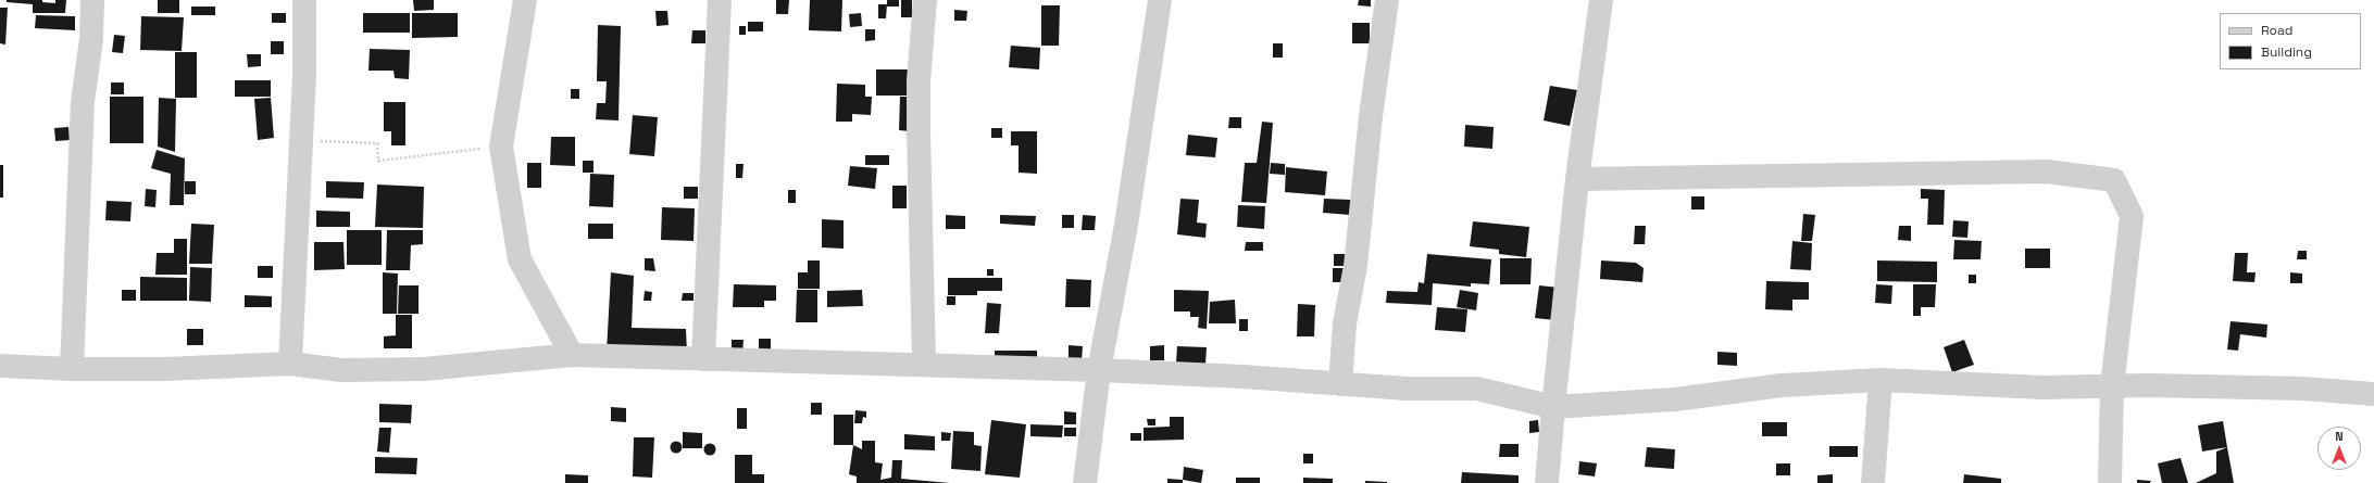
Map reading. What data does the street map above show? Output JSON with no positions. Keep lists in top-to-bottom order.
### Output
{
  "legend": ["Road", "Building"],
  "north": "top"
}
